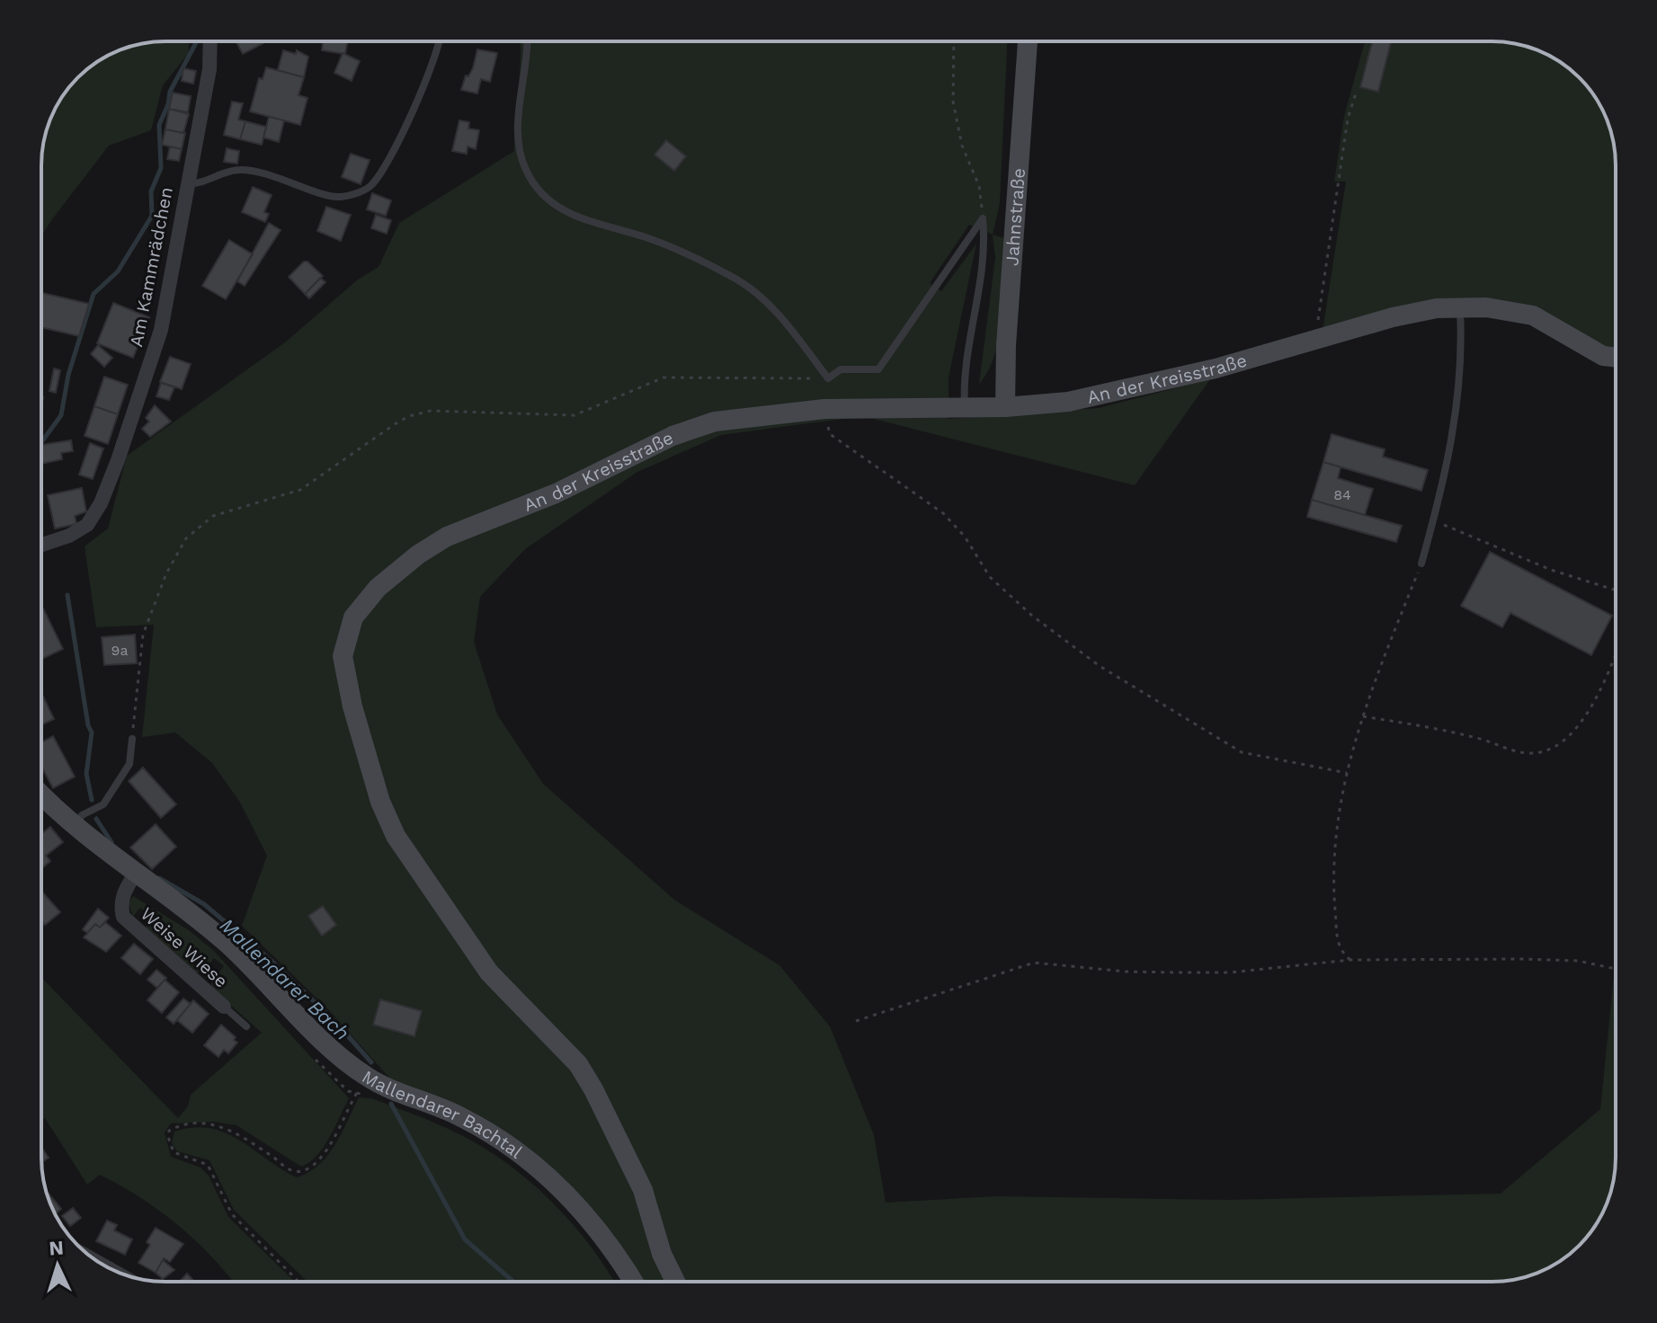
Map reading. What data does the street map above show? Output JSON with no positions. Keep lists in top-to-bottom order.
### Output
{
  "streets": {
    "street": [
      "Jahnstraße",
      "Am Kammrädchen",
      "An der Kreisstraße",
      "Weise Wiese",
      "Mallendarer Bachtal"
    ]
  },
  "crossings": [
    ["Jahnstraße", "An der Kreisstraße"],
    ["Weise Wiese", "Mallendarer Bachtal"]
  ],
  "water": ["Mallendarer Bach"],
  "house_numbers": ["84", "9a"],
  "north": "top"
}
